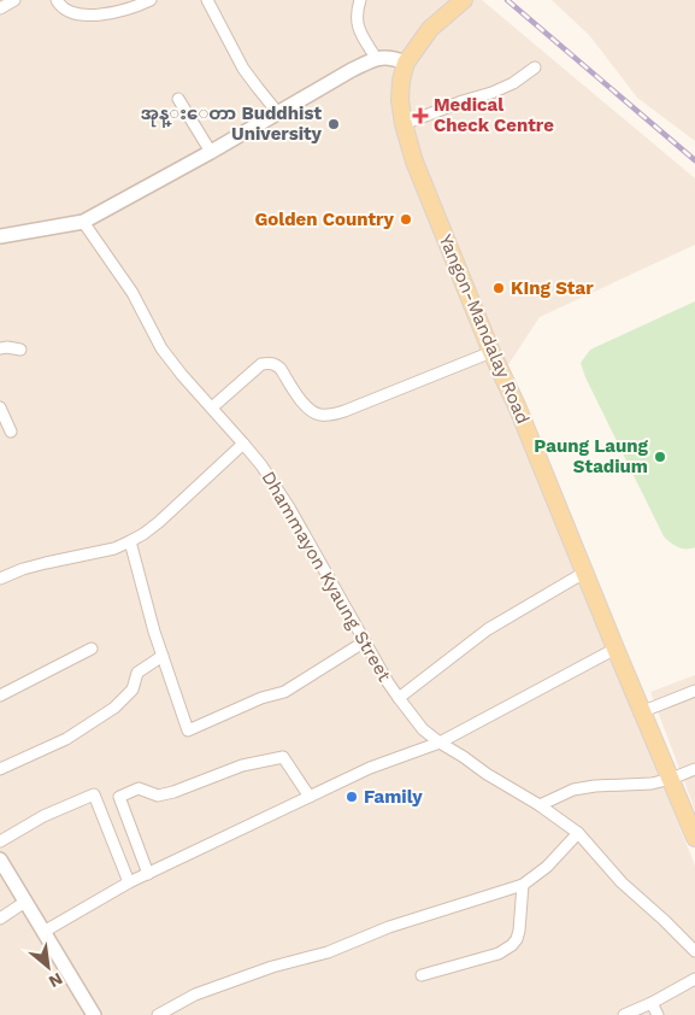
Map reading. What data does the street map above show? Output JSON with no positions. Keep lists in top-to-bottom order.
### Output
{
  "streets": {
    "main road": ["Yangon-Mandalay Road"],
    "street": ["Dhammayon Kyaung Street"]
  },
  "crossings": [
    ["Yangon-Mandalay Road", "Dhammayon Kyaung Street"]
  ],
  "places": {
    "health": ["Medical Check Centre"],
    "other": [
      "အုန္းေတာ Buddhist University",
      "Golden Country",
      "KIng Star",
      "Paung Laung Stadium",
      "Family"
    ]
  },
  "north": "bottom right"
}
